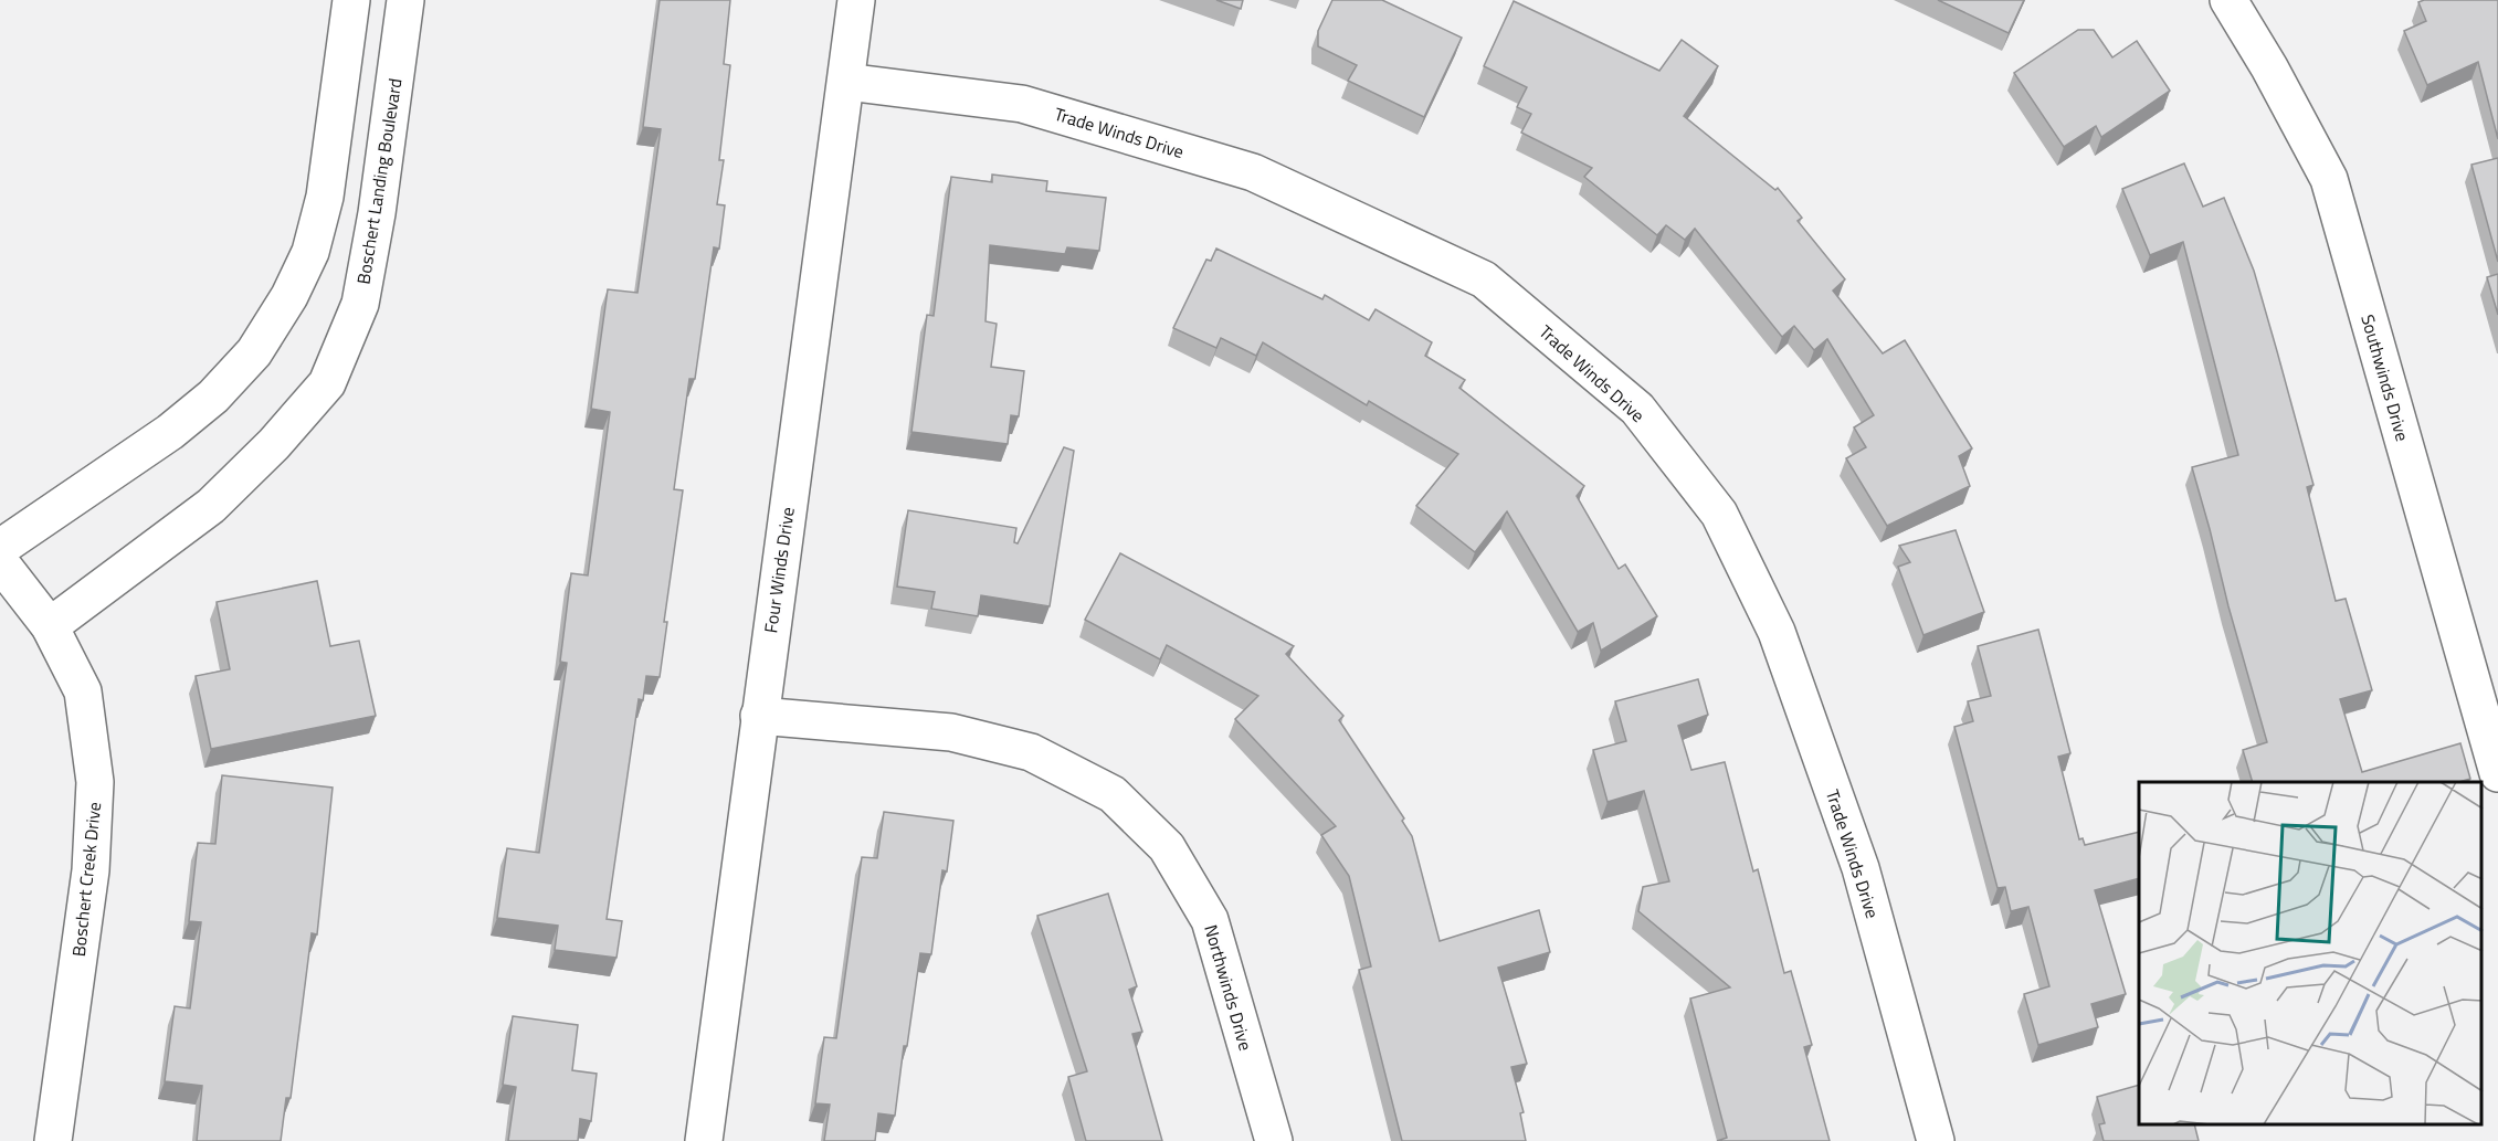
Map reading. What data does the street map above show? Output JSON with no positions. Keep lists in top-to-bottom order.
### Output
{
  "streets": {
    "street": [
      "Trade Winds Drive",
      "Boschert Landing Boulevard",
      "Southwinds Drive",
      "Four Winds Drive",
      "Boschert Creek Drive",
      "Northwinds Drive"
    ]
  },
  "crossings": [
    ["Trade Winds Drive", "Four Winds Drive"],
    ["Boschert Landing Boulevard", "Boschert Creek Drive"],
    ["Four Winds Drive", "Northwinds Drive"]
  ]
}
